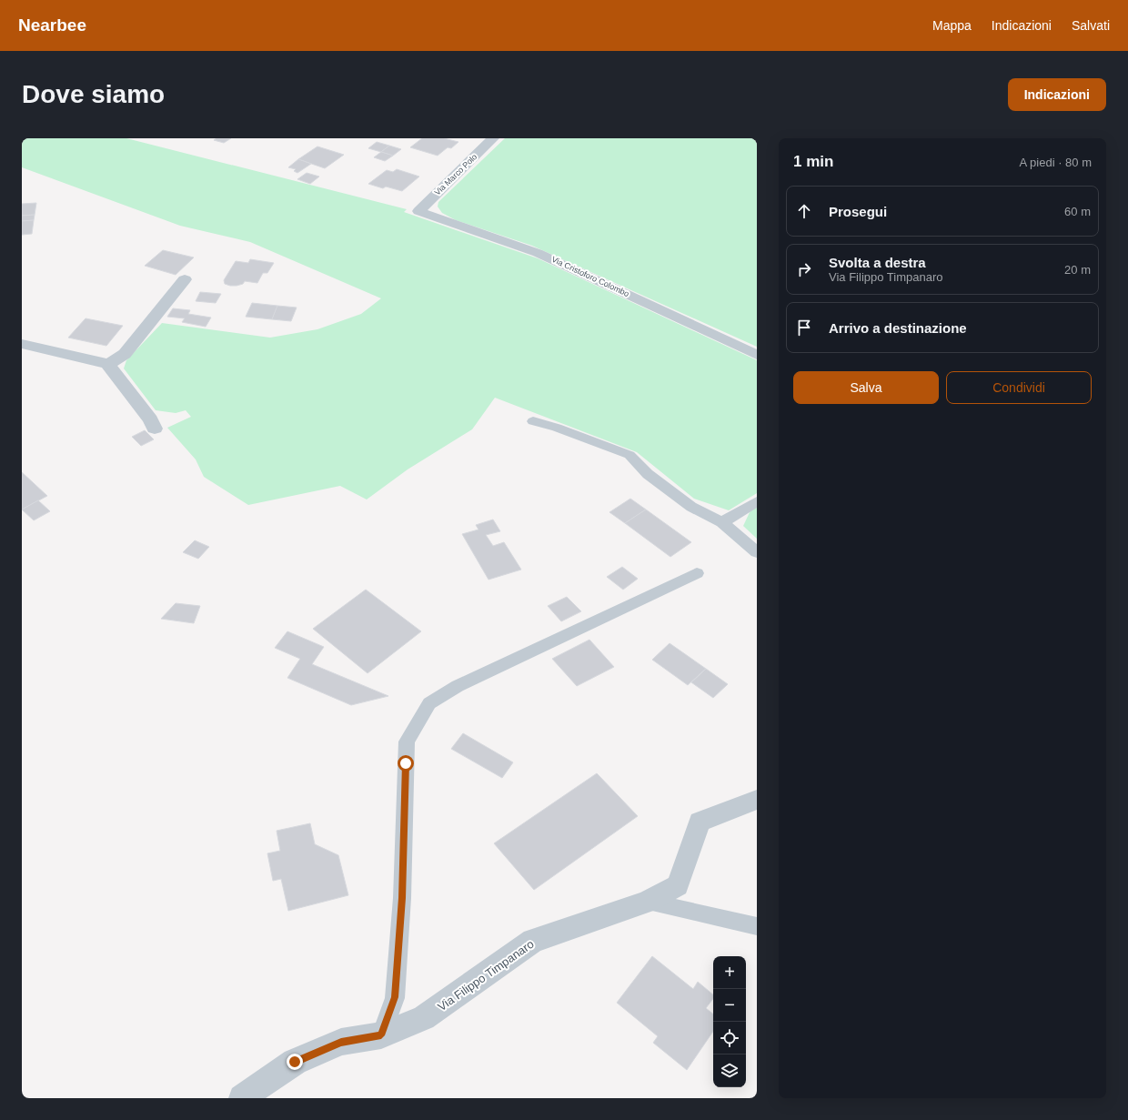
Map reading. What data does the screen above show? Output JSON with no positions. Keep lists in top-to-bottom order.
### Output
{
  "streets": {
    "street": ["Via Marco Polo", "Via Cristoforo Colombo", "Via Filippo Timpanaro"]
  },
  "crossings": [
    ["Via Marco Polo", "Via Cristoforo Colombo"]
  ],
  "page": {
    "header": "Nearbee",
    "nav": ["Mappa", "Indicazioni", "Salvati"],
    "buttons": [
      "Indicazioni",
      ["Salva", "Condividi"]
    ],
    "title": "Dove siamo",
    "heading": ["1 min", "A piedi · 80 m"],
    "list": [
      ["Prosegui", "60 m"],
      ["Svolta a destra", "Via Filippo Timpanaro", "20 m"],
      "Arrivo a destinazione"
    ],
    "map_buttons": ["+", "−"]
  }
}
